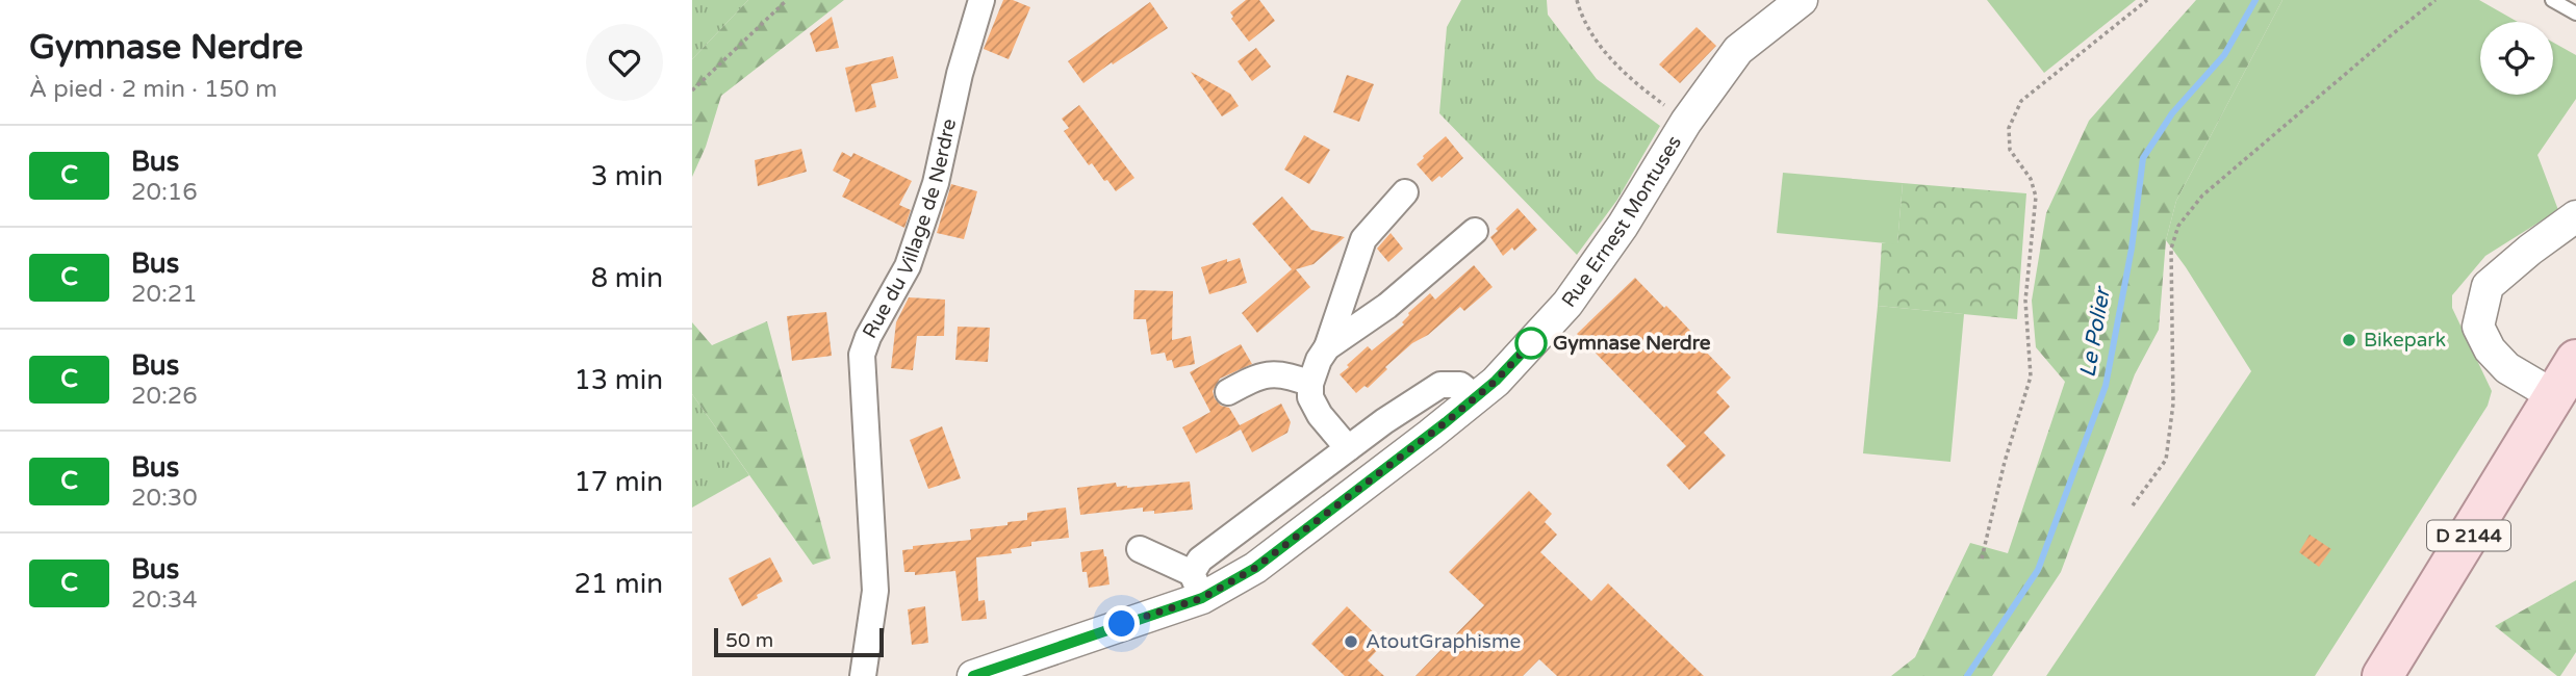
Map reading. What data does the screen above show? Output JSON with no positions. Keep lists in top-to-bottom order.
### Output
{
  "streets": {
    "main road": ["D 2144"],
    "street": ["Rue Ernest Montuses", "Rue du Village de Nerdre"]
  },
  "water": ["Le Polier"],
  "places": ["Bikepark", "Gymnase Nerdre", "AtoutGraphisme"],
  "lines": ["bus line C"],
  "scale_bar": "50 m",
  "page": {
    "heading": ["Gymnase Nerdre", "À pied · 2 min · 150 m"],
    "list": [
      {
        "mark": "C",
        "name": "Bus",
        "note": "20:16",
        "value": "3 min"
      },
      {
        "mark": "C",
        "name": "Bus",
        "note": "20:21",
        "value": "8 min"
      },
      {
        "mark": "C",
        "name": "Bus",
        "note": "20:26",
        "value": "13 min"
      },
      {
        "mark": "C",
        "name": "Bus",
        "note": "20:30",
        "value": "17 min"
      },
      {
        "mark": "C",
        "name": "Bus",
        "note": "20:34",
        "value": "21 min"
      }
    ],
    "scale": "50 m"
  }
}
